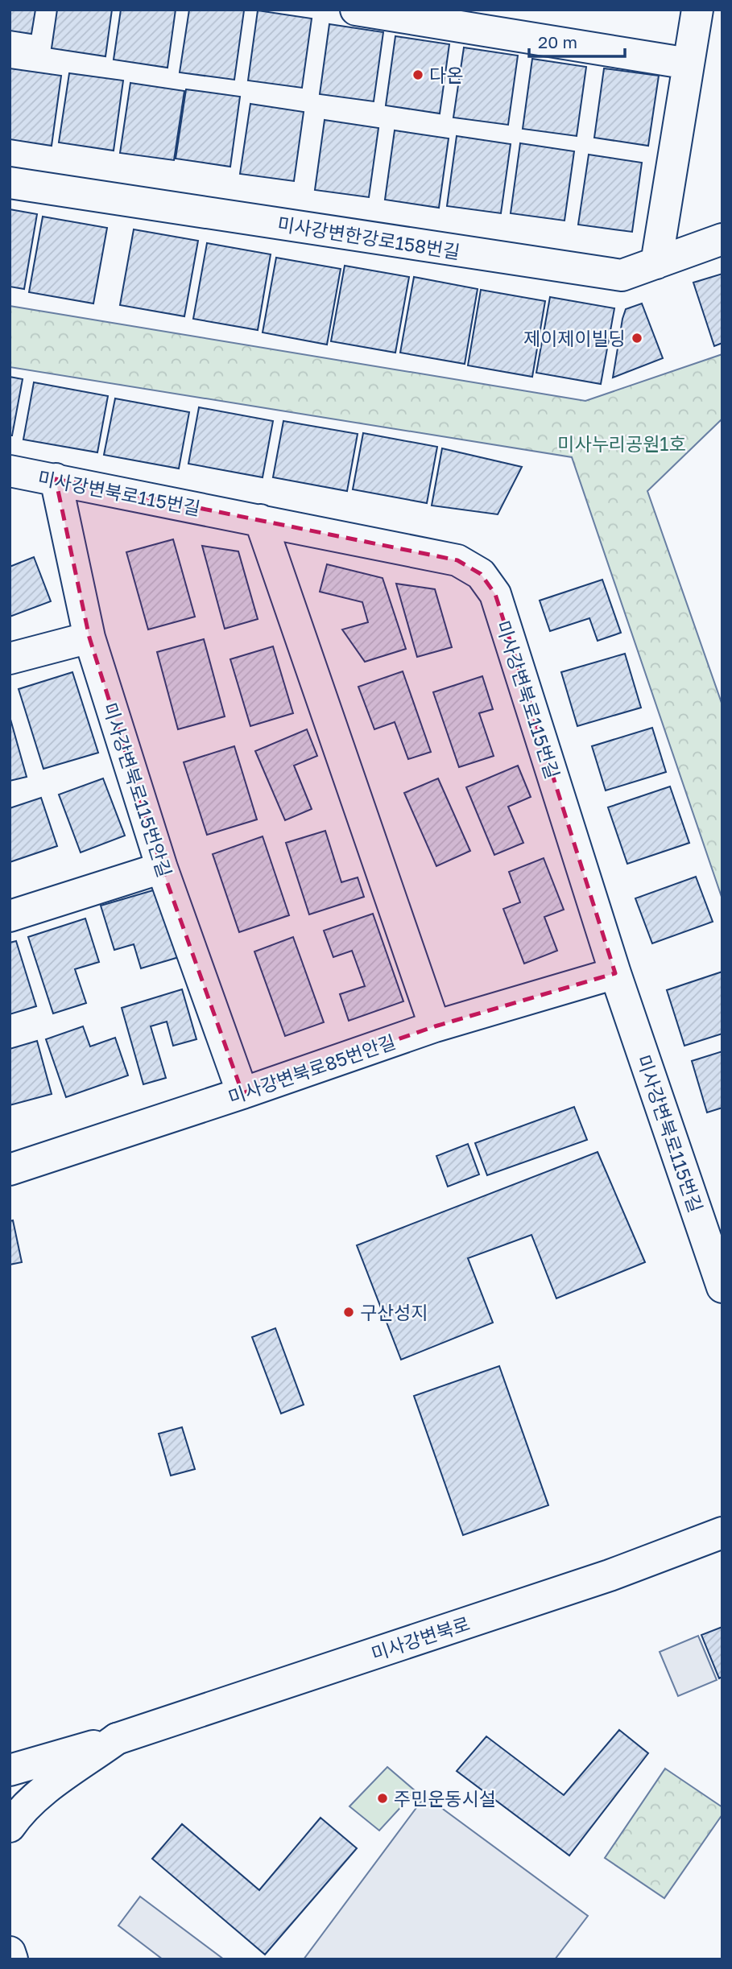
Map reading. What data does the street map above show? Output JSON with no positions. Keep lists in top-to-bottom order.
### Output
{
  "streets": {
    "street": [
      "미사강변한강로158번길",
      "미사강변북로115번길",
      "미사강변북로115번안길",
      "미사강변북로85번안길",
      "미사강변북로"
    ]
  },
  "crossings": [
    ["미사강변북로115번길", "미사강변북로115번안길"],
    ["미사강변북로115번길", "미사강변북로85번안길"],
    ["미사강변북로115번안길", "미사강변북로85번안길"]
  ],
  "parks": ["미사누리공원1호"],
  "places": [
    "다온",
    "제이제이빌딩",
    "구산성지",
    "주민운동시설"
  ],
  "scale_bar": "20 m"
}
